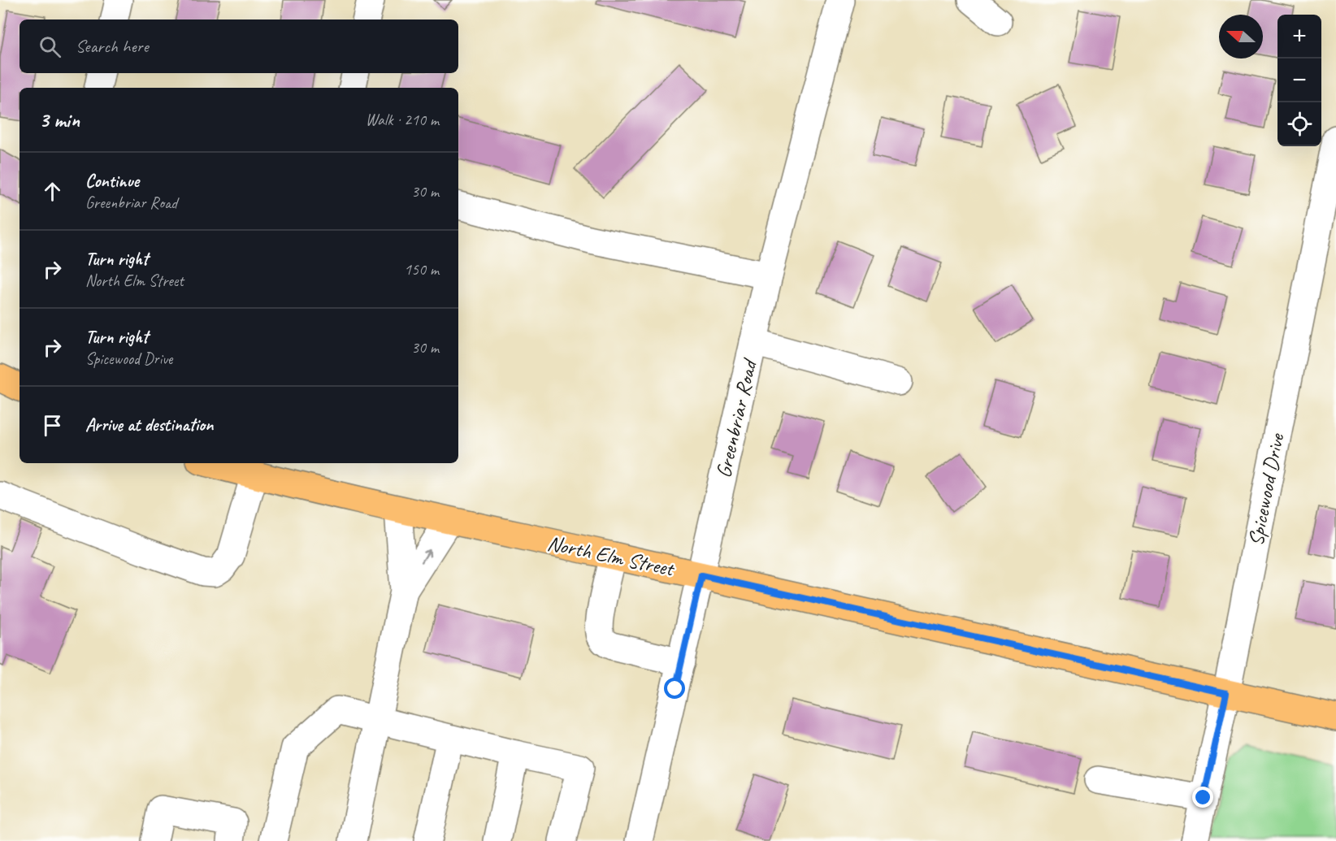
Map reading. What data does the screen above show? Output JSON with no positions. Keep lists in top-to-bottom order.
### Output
{
  "streets": {
    "main road": ["North Elm Street"],
    "street": ["Greenbriar Road", "Spicewood Drive"]
  },
  "crossings": [
    ["Greenbriar Road", "North Elm Street"],
    ["Spicewood Drive", "North Elm Street"]
  ],
  "north": "left",
  "page": {
    "map_buttons": ["+", "−"],
    "search": "Search here",
    "heading": ["3 min", "Walk · 210 m"],
    "list": [
      ["Continue", "Greenbriar Road", "30 m"],
      ["Turn right", "North Elm Street", "150 m"],
      ["Turn right", "Spicewood Drive", "30 m"],
      "Arrive at destination"
    ]
  }
}
